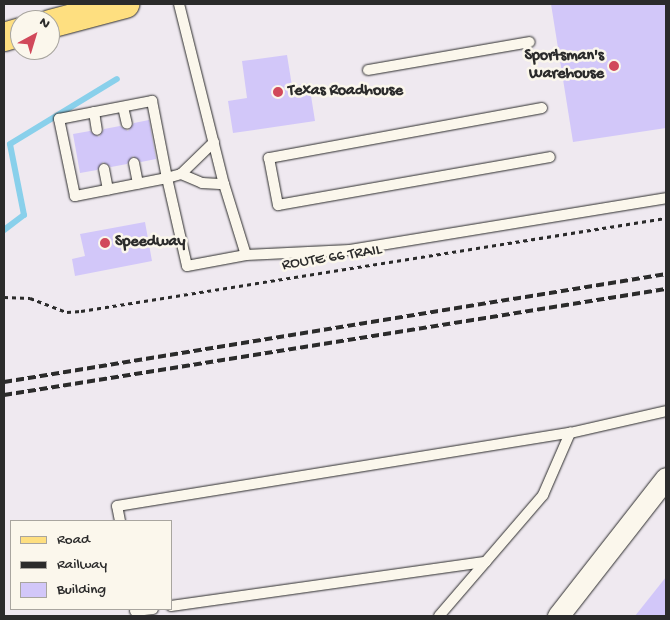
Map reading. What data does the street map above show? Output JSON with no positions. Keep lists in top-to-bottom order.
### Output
{
  "streets": {
    "path": ["ROUTE 66 TRAIL"]
  },
  "places": ["Sportsman's Warehouse", "Texas Roadhouse", "Speedway"],
  "legend": ["Road", "Railway", "Building"],
  "north": "top right"
}
